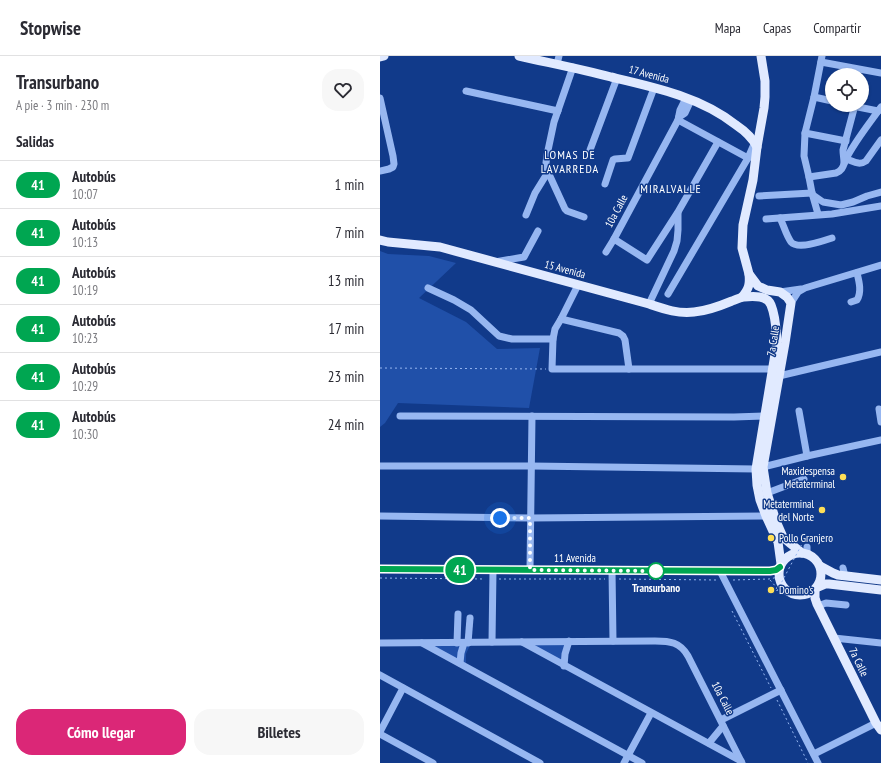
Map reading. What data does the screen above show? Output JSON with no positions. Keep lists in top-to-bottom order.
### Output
{
  "streets": {
    "main road": ["17 Avenida", "15 Avenida", "7a Calle"],
    "street": ["10a Calle", "11 Avenida"]
  },
  "crossings": [
    ["17 Avenida", "10a Calle"],
    ["7a Calle", "11 Avenida"]
  ],
  "districts": ["LOMAS DE LAVARREDA", "MIRALVALLE"],
  "places": [
    "Maxidespensa Metaterminal",
    "Metaterminal del Norte",
    "Pollo Granjero",
    "Transurbano",
    "Domino's"
  ],
  "lines": ["bus line 41"],
  "page": {
    "header": "Stopwise",
    "nav": ["Mapa", "Capas", "Compartir"],
    "heading": [
      ["Transurbano", "A pie · 3 min · 230 m"],
      "Salidas"
    ],
    "on_map": "41",
    "list": [
      {
        "mark": "41",
        "name": "Autobús",
        "note": "10:07",
        "value": "1 min"
      },
      {
        "mark": "41",
        "name": "Autobús",
        "note": "10:13",
        "value": "7 min"
      },
      {
        "mark": "41",
        "name": "Autobús",
        "note": "10:19",
        "value": "13 min"
      },
      {
        "mark": "41",
        "name": "Autobús",
        "note": "10:23",
        "value": "17 min"
      },
      {
        "mark": "41",
        "name": "Autobús",
        "note": "10:29",
        "value": "23 min"
      },
      {
        "mark": "41",
        "name": "Autobús",
        "note": "10:30",
        "value": "24 min"
      }
    ],
    "buttons": ["Cómo llegar", "Billetes"]
  }
}
